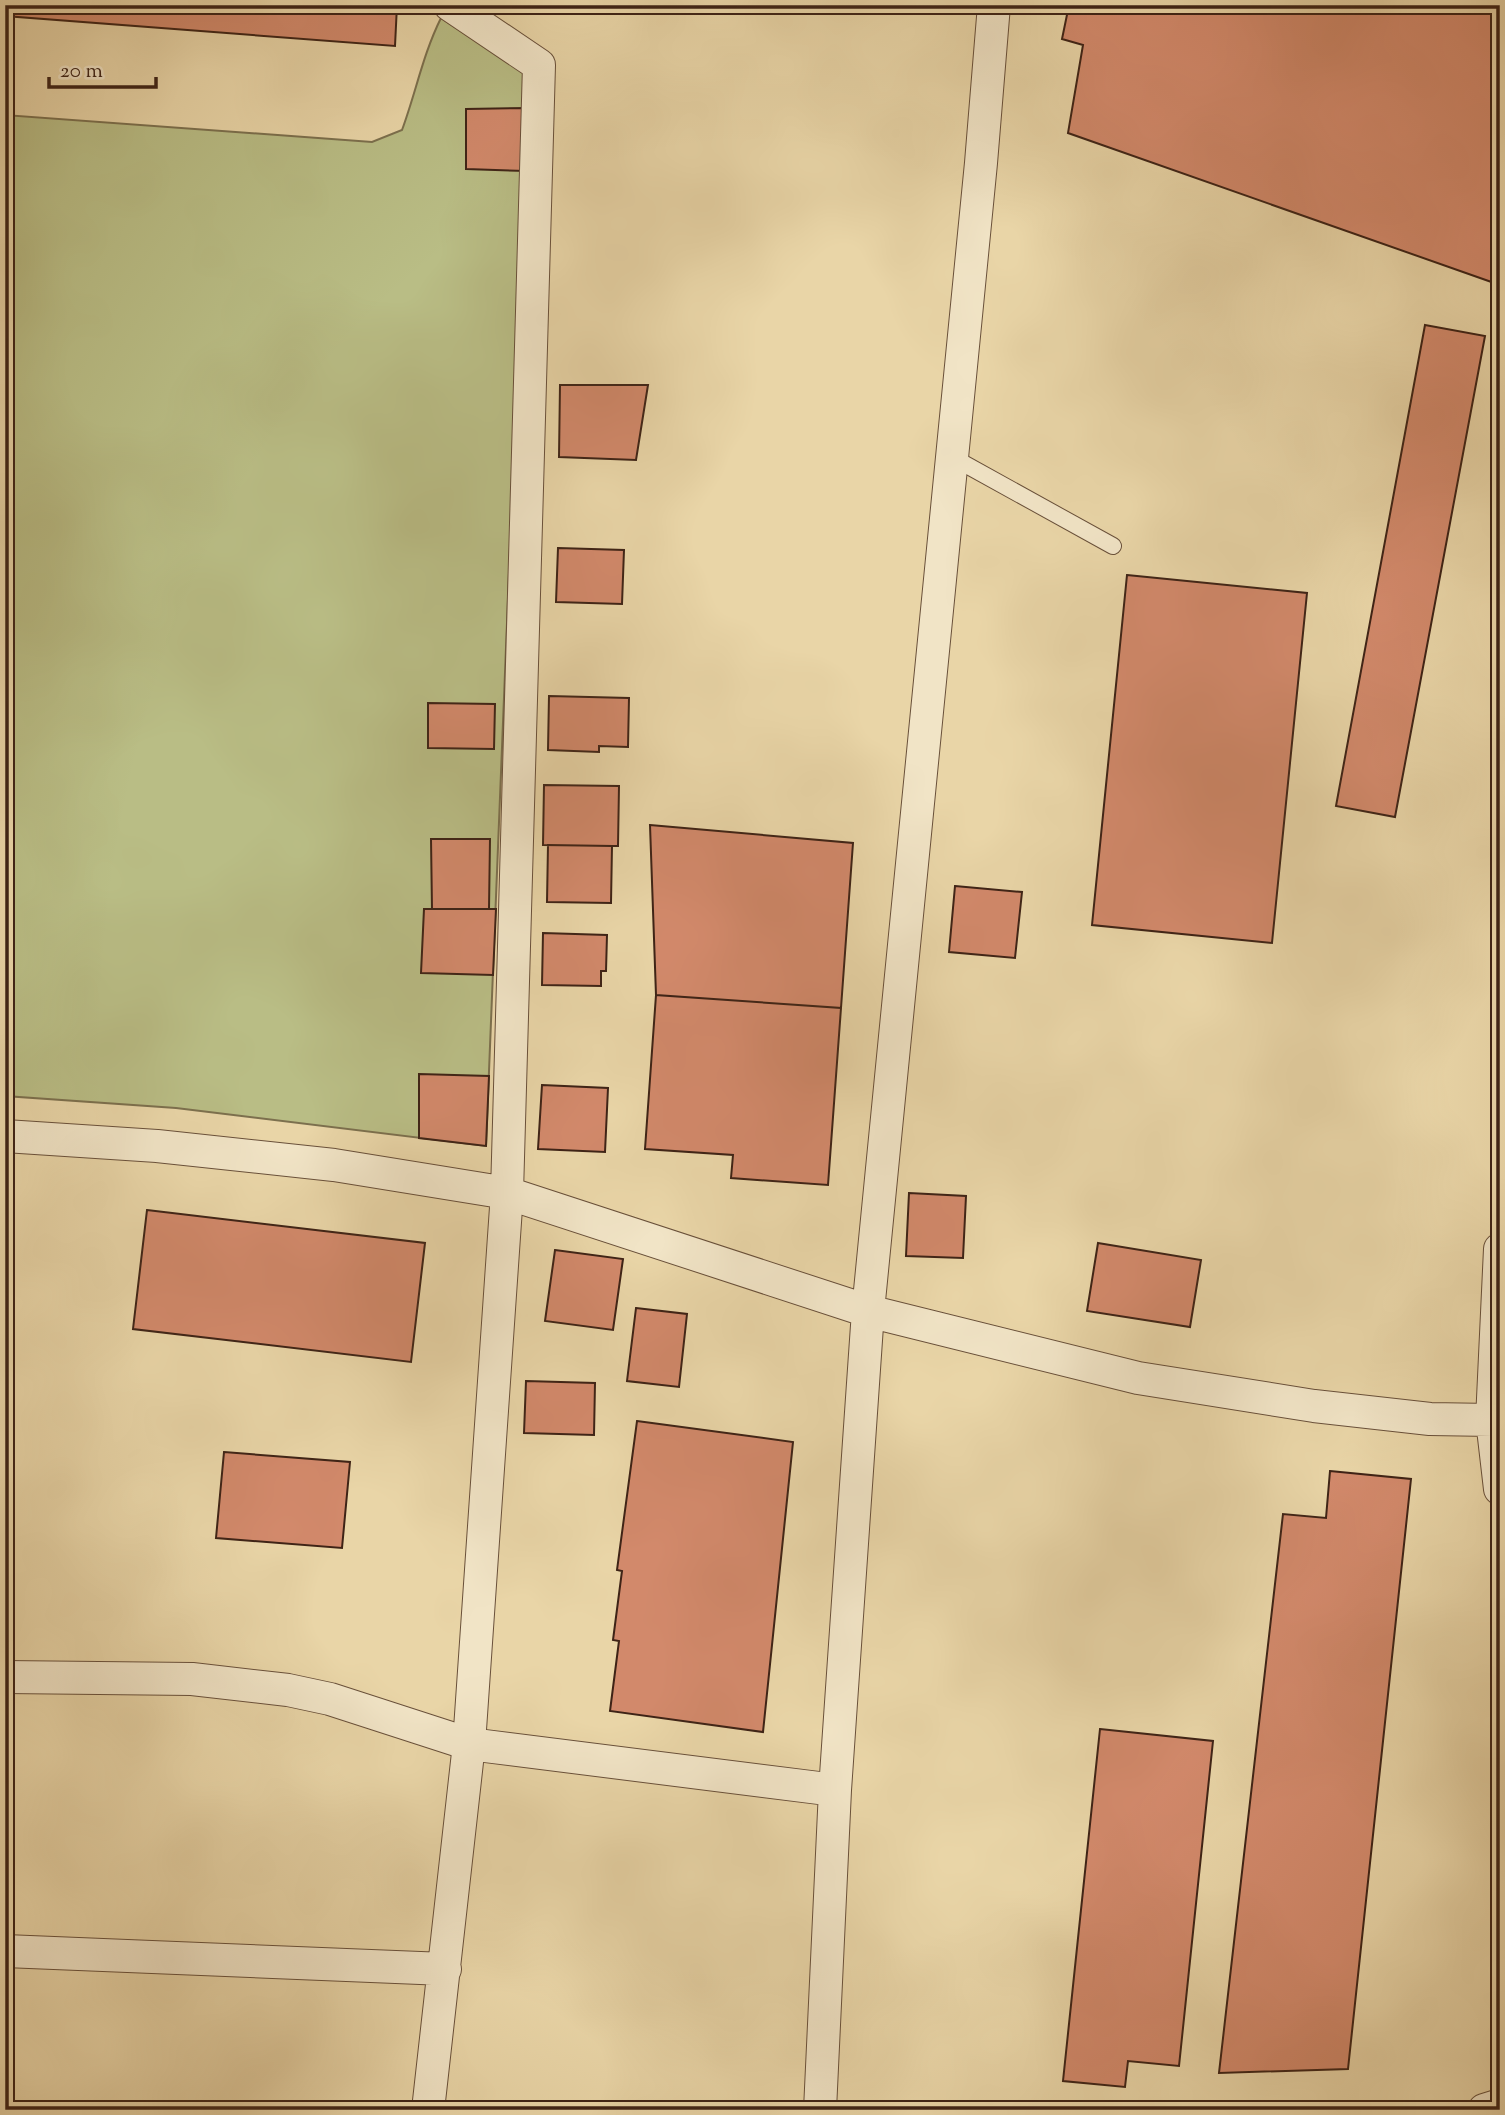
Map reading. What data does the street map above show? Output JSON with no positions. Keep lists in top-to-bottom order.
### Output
{
  "scale_bar": "20 m"
}
